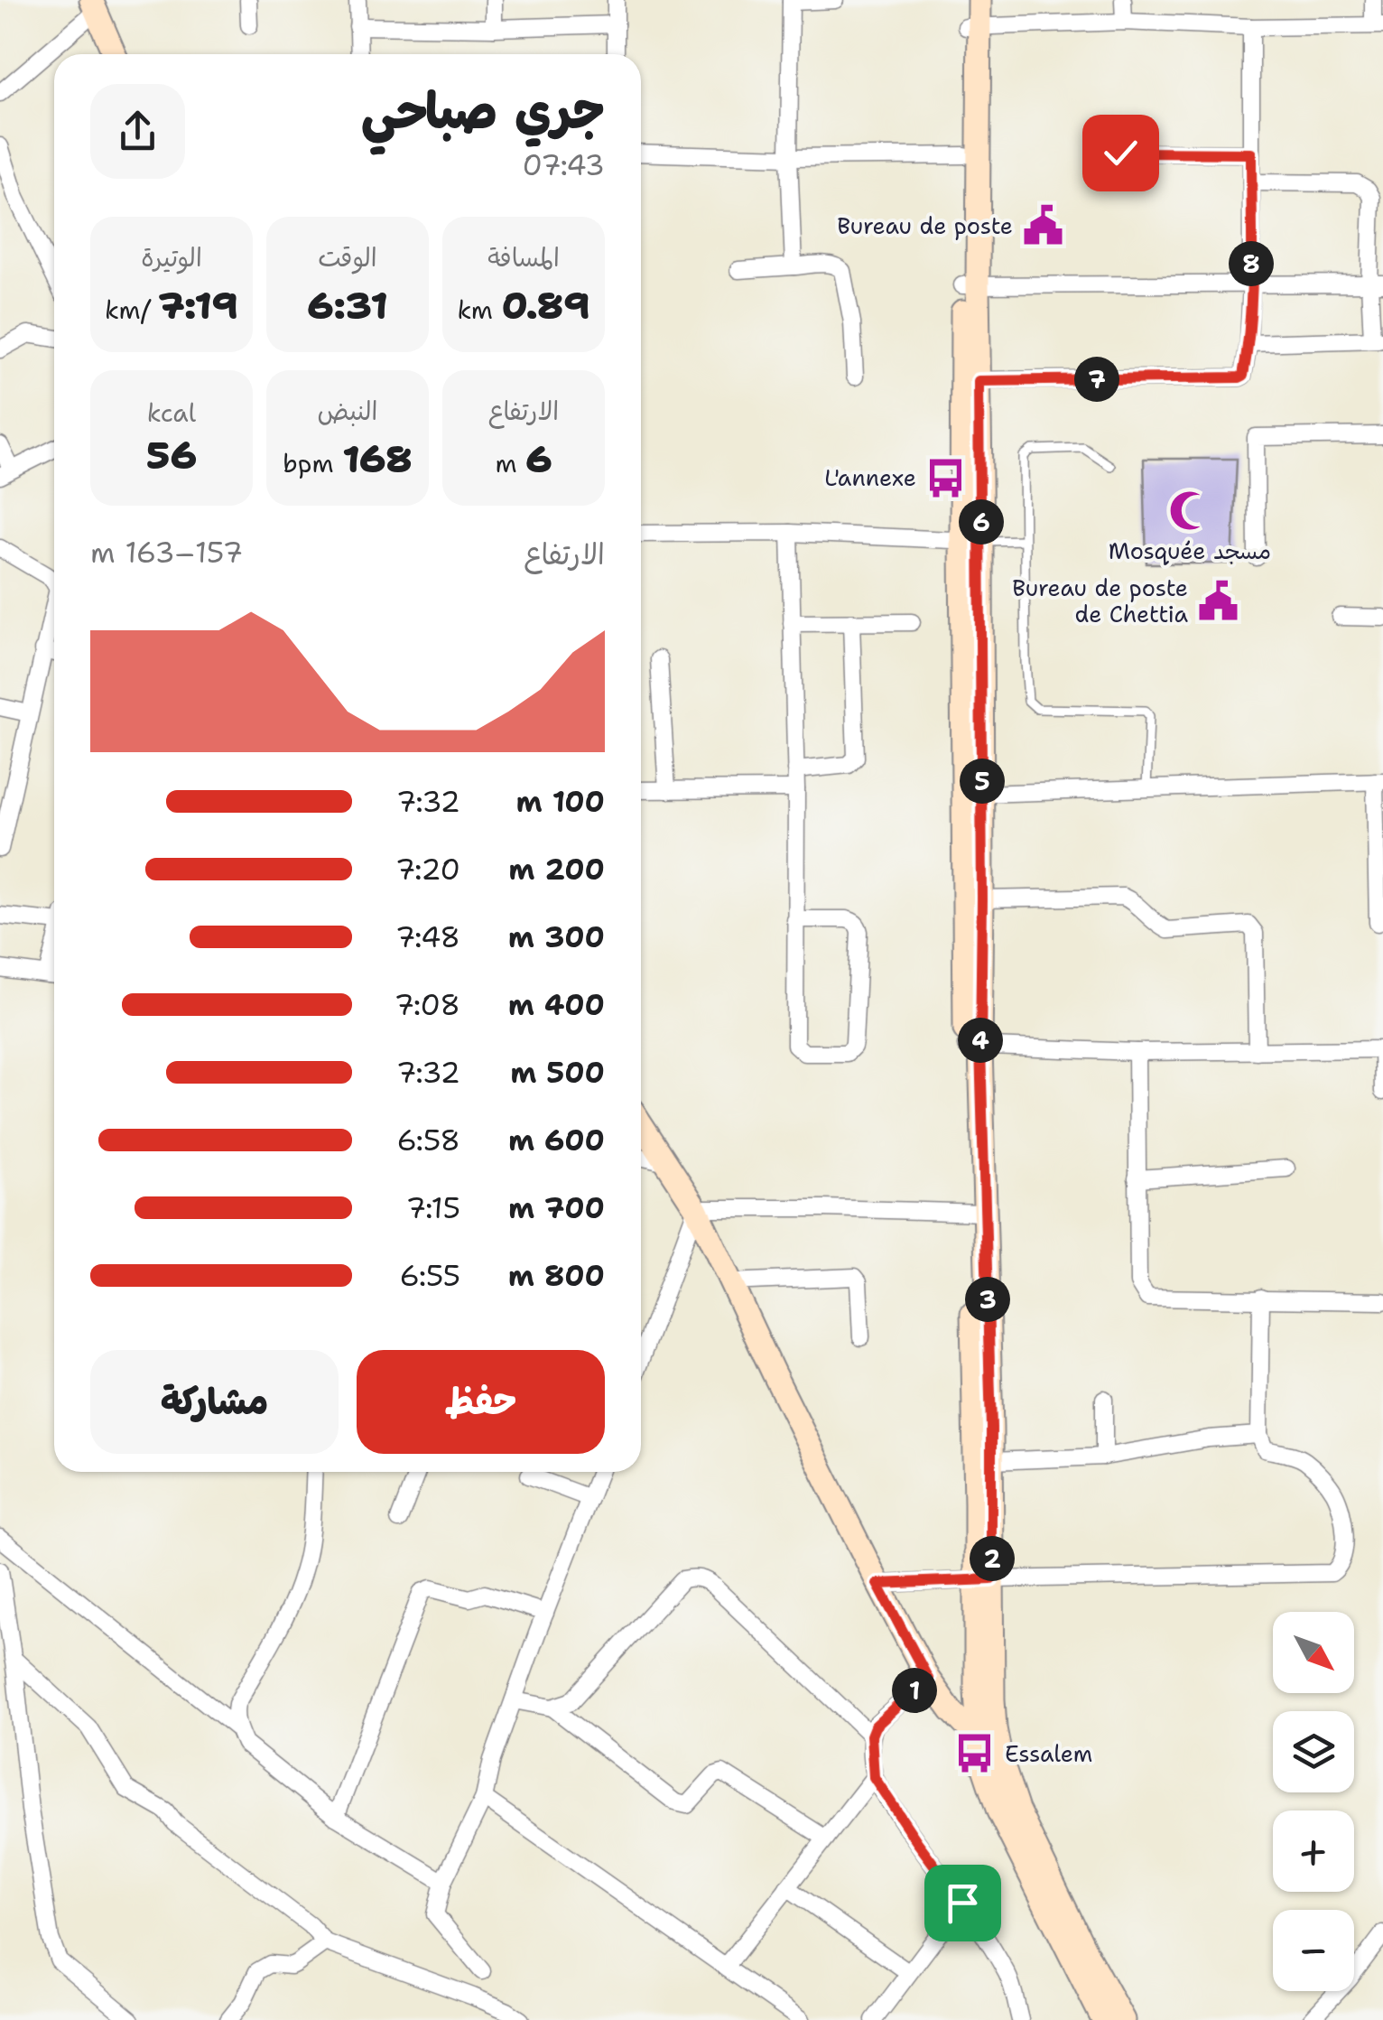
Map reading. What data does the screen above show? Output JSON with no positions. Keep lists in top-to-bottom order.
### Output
{
  "places": {
    "public building": ["Bureau de poste", "Bureau de poste de Chettia"],
    "bus stop": ["L'annexe", "Essalem"],
    "mosque": ["Mosquée مسجد"]
  },
  "north": "bottom right",
  "page": {
    "heading": ["جري صباحي", "07:43"],
    "stats": [
      ["المسافة", "0.89 km"],
      ["الوقت", "6:31"],
      ["الوتيرة", "7:19 /km"],
      ["الارتفاع", "6 m"],
      ["النبض", "168 bpm"],
      ["kcal", "56"]
    ],
    "pins": [
      "8",
      "7",
      "6",
      "5",
      "4",
      "3",
      "2",
      "1"
    ],
    "chart": ["الارتفاع", "157–163 m"],
    "list": [
      {
        "name": "100 m",
        "note": "7:32"
      },
      {
        "name": "200 m",
        "note": "7:20"
      },
      {
        "name": "300 m",
        "note": "7:48"
      },
      {
        "name": "400 m",
        "note": "7:08"
      },
      {
        "name": "500 m",
        "note": "7:32"
      },
      {
        "name": "600 m",
        "note": "6:58"
      },
      {
        "name": "700 m",
        "note": "7:15"
      },
      {
        "name": "800 m",
        "note": "6:55"
      }
    ],
    "buttons": ["حفظ", "مشاركة"],
    "map_buttons": ["+", "−"]
  }
}
